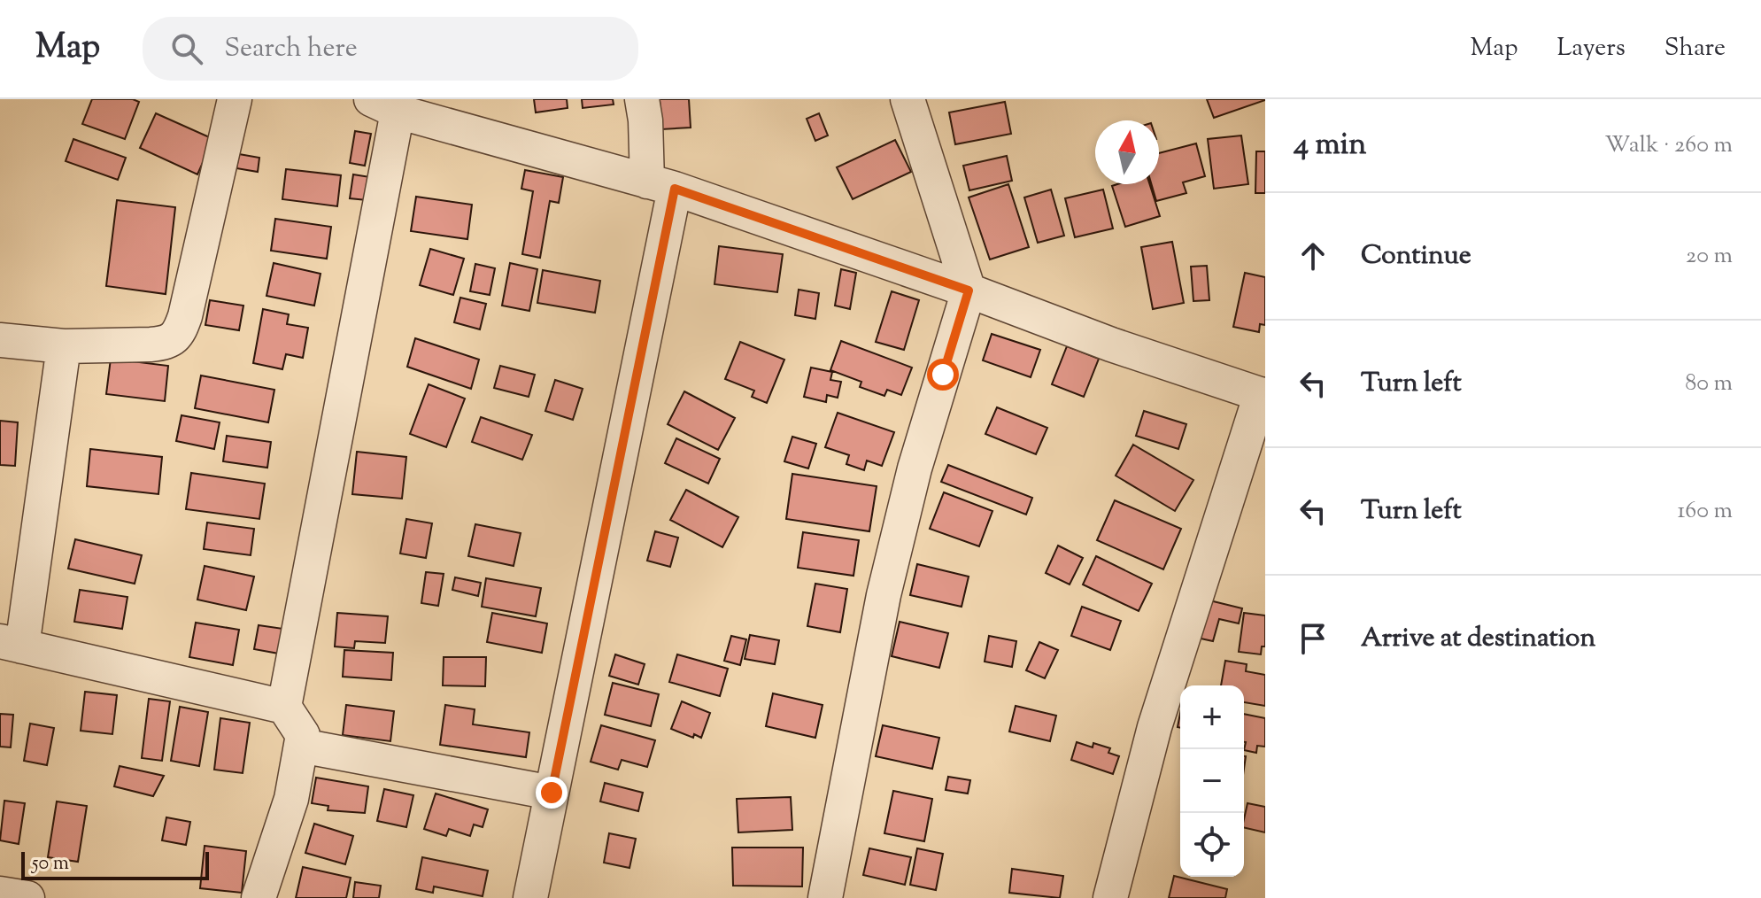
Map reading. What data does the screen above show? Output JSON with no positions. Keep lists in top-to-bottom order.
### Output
{
  "scale_bar": "50 m",
  "north": "top",
  "page": {
    "header": "Map",
    "search": "Search here",
    "nav": ["Map", "Layers", "Share"],
    "heading": ["4 min", "Walk · 260 m"],
    "list": [
      ["Continue", "20 m"],
      ["Turn left", "80 m"],
      ["Turn left", "160 m"],
      "Arrive at destination"
    ],
    "map_buttons": ["+", "−"],
    "scale": "50 m"
  }
}
